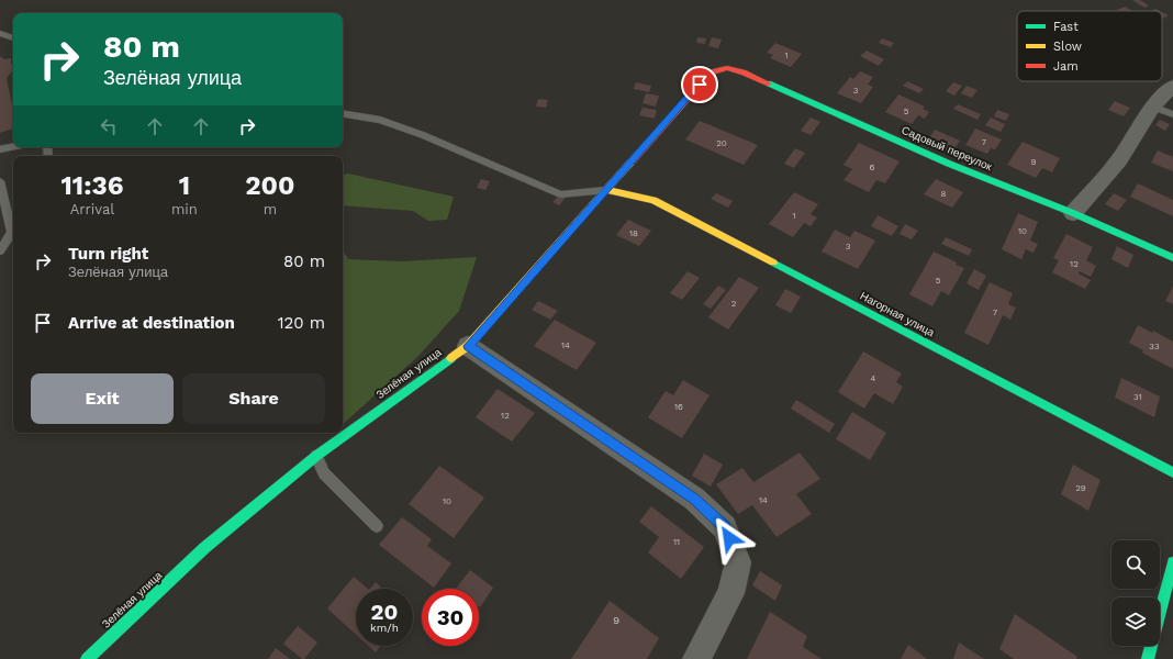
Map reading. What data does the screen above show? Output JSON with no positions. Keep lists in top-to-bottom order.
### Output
{
  "streets": {
    "street": ["Садовый переулок", "Нагорная улица", "Зелёная улица"]
  },
  "crossings": [
    ["Садовый переулок", "Зелёная улица"],
    ["Нагорная улица", "Зелёная улица"]
  ],
  "house_numbers": [
    "1",
    "3",
    "5",
    "7",
    "20",
    "9",
    "6",
    "8",
    "1",
    "10",
    "18",
    "3",
    "12",
    "5",
    "2",
    "7",
    "14",
    "33",
    "4",
    "31",
    "16",
    "12",
    "29",
    "14",
    "10",
    "11",
    "9"
  ],
  "legend": ["Fast", "Slow", "Jam"],
  "page": {
    "turn": ["80 m", "Зелёная улица"],
    "eta": [
      "11:36",
      "Arrival",
      "1",
      "min",
      "200",
      "m"
    ],
    "list": [
      {
        "name": "Turn right",
        "note": "Зелёная улица",
        "value": "80 m"
      },
      {
        "name": "Arrive at destination",
        "value": "120 m"
      }
    ],
    "buttons": ["Exit", "Share"],
    "speed": "20 km/h",
    "limit": "30"
  }
}
